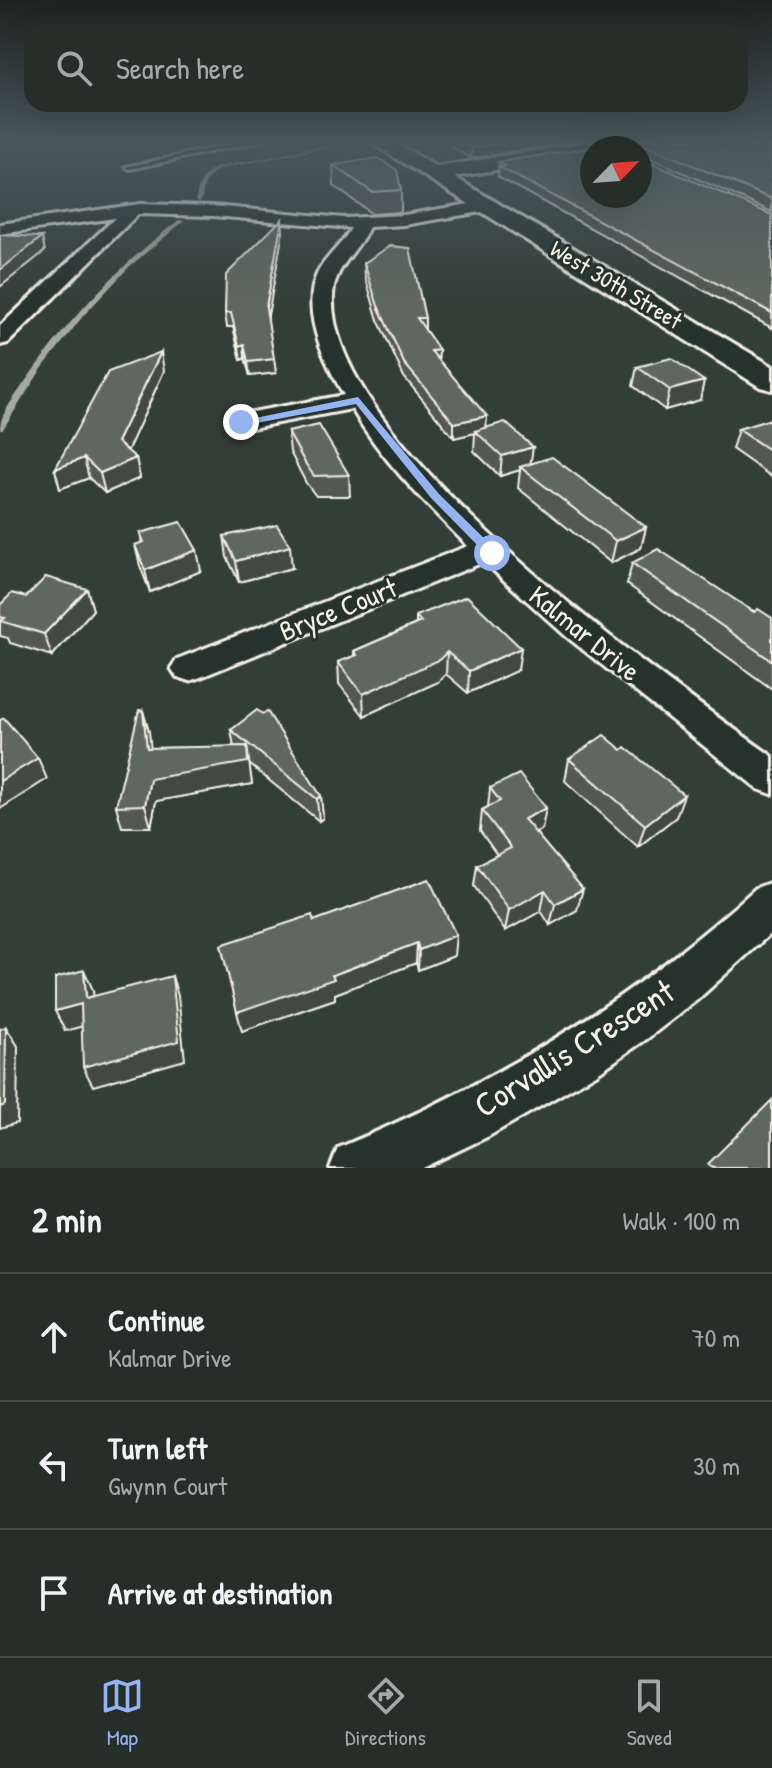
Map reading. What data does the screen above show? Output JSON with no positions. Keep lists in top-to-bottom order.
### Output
{
  "streets": {
    "main road": ["West 30th Street"],
    "street": ["Bryce Court", "Kalmar Drive", "Corvallis Crescent"]
  },
  "crossings": [
    ["Bryce Court", "Kalmar Drive"]
  ],
  "north": "top right",
  "page": {
    "search": "Search here",
    "heading": ["2 min", "Walk · 100 m"],
    "list": [
      ["Continue", "Kalmar Drive", "70 m"],
      ["Turn left", "Gwynn Court", "30 m"],
      "Arrive at destination"
    ],
    "nav": ["Map", "Directions", "Saved"]
  }
}
